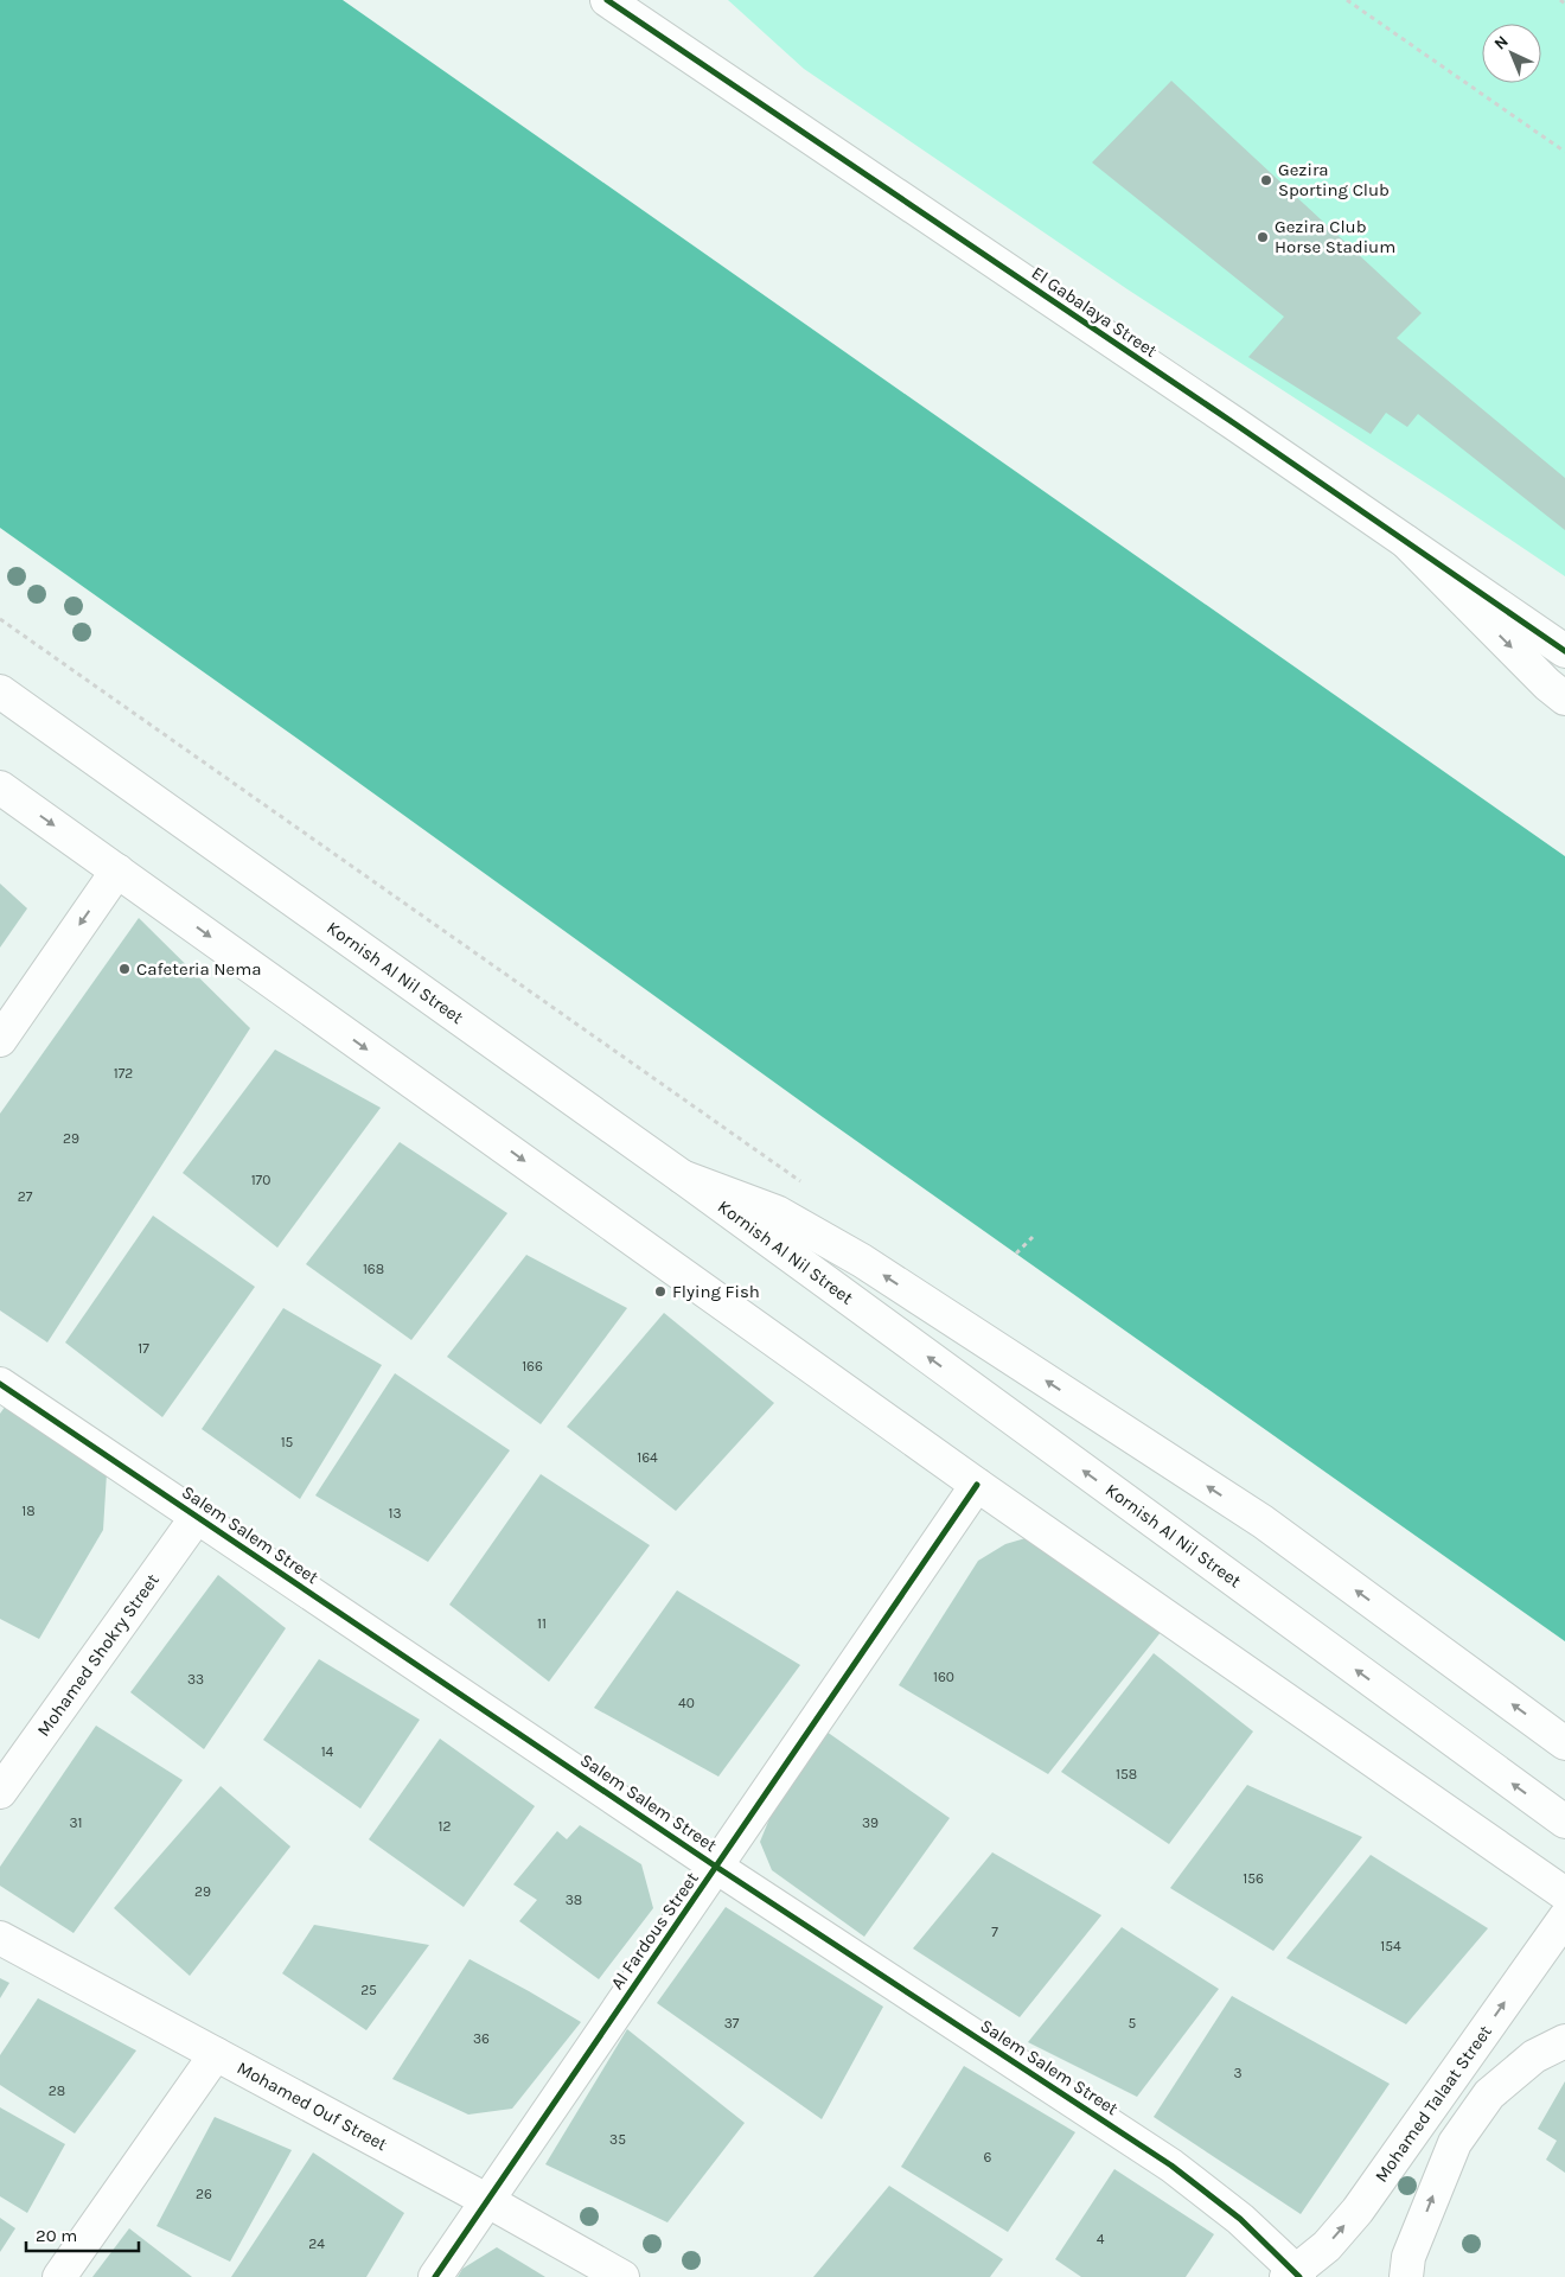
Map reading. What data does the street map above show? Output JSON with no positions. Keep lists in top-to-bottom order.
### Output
{
  "streets": {
    "main road": [
      "El Gabalaya Street",
      "Kornish Al Nil Street",
      "Salem Salem Street",
      "Mohamed Shokry Street",
      "Al Fardous Street",
      "Mohamed Talaat Street",
      "Mohamed Ouf Street"
    ]
  },
  "crossings": [
    ["Salem Salem Street", "Mohamed Shokry Street"],
    ["Salem Salem Street", "Al Fardous Street"],
    ["Salem Salem Street", "Mohamed Talaat Street"],
    ["Al Fardous Street", "Mohamed Ouf Street"]
  ],
  "places": [
    "Gezira Sporting Club",
    "Gezira Club Horse Stadium",
    "Cafeteria Nema",
    "Flying Fish"
  ],
  "house_numbers": [
    "172",
    "29",
    "170",
    "27",
    "168",
    "17",
    "166",
    "15",
    "164",
    "18",
    "13",
    "11",
    "160",
    "33",
    "40",
    "14",
    "158",
    "31",
    "39",
    "12",
    "156",
    "29",
    "38",
    "7",
    "154",
    "25",
    "37",
    "5",
    "36",
    "3",
    "28",
    "35",
    "6",
    "26",
    "4",
    "24"
  ],
  "scale_bar": "20 m",
  "north": "top left"
}
